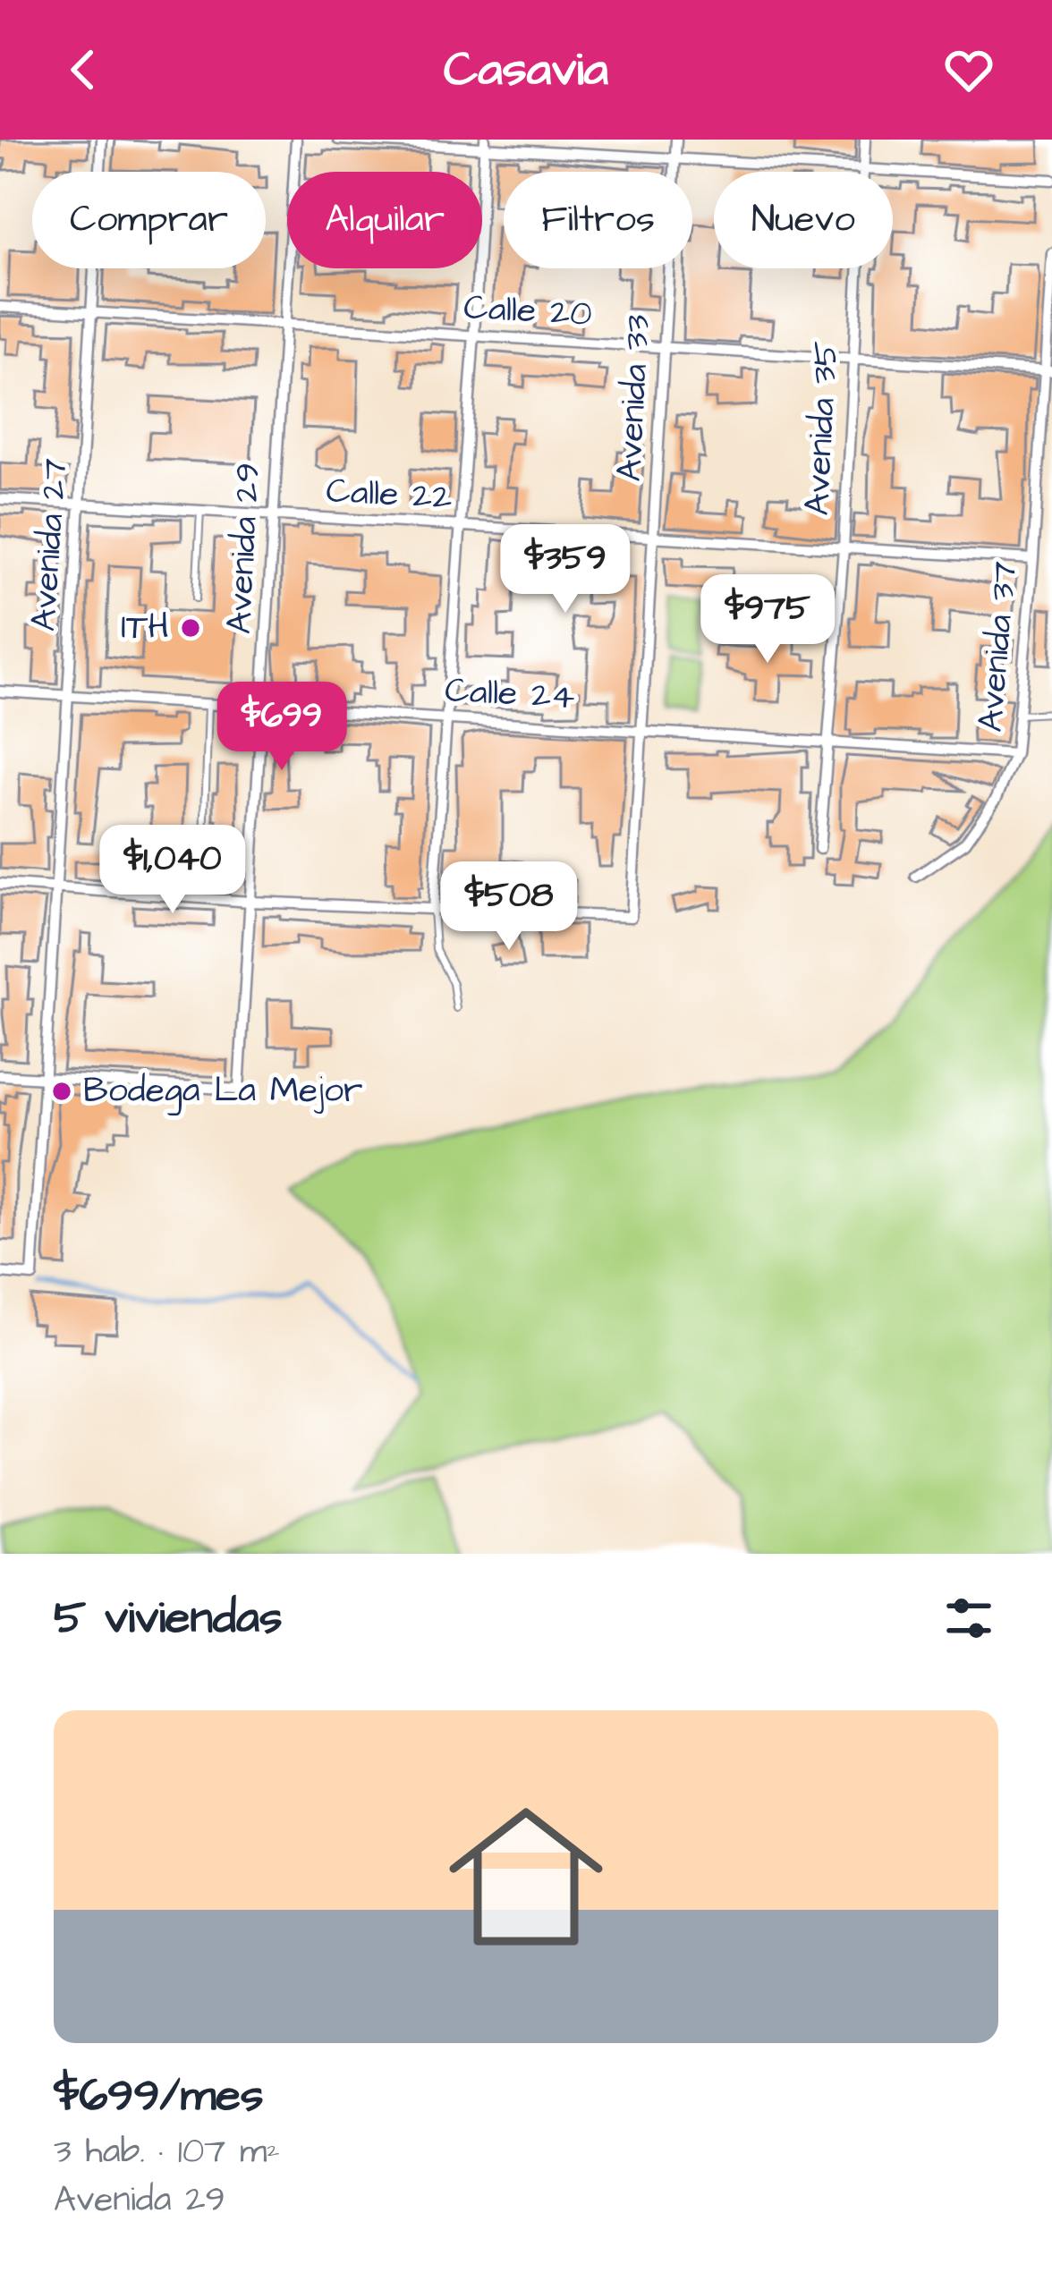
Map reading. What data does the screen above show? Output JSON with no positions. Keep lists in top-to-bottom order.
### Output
{
  "streets": {
    "street": [
      "Calle 20",
      "Avenida 33",
      "Avenida 35",
      "Calle 22",
      "Avenida 27",
      "Avenida 29",
      "Avenida 37",
      "Calle 24"
    ]
  },
  "crossings": [
    ["Calle 20", "Avenida 33"],
    ["Calle 20", "Avenida 35"],
    ["Calle 20", "Avenida 27"],
    ["Calle 20", "Avenida 29"],
    ["Calle 20", "Avenida 37"],
    ["Avenida 33", "Calle 22"],
    ["Avenida 33", "Calle 24"],
    ["Avenida 35", "Calle 22"],
    ["Avenida 35", "Calle 24"],
    ["Calle 22", "Avenida 27"],
    ["Calle 22", "Avenida 29"],
    ["Calle 22", "Avenida 37"],
    ["Avenida 27", "Avenida 29"],
    ["Avenida 27", "Calle 24"],
    ["Avenida 29", "Calle 24"],
    ["Avenida 37", "Calle 24"]
  ],
  "places": ["ITH", "Bodega La Mejor"],
  "page": {
    "header": "Casavia",
    "chip": [
      "Comprar",
      "Alquilar",
      "Filtros",
      "Nuevo"
    ],
    "price": [
      "$359",
      "$975",
      "$699",
      "$1,040",
      "$508"
    ],
    "heading": "5 viviendas",
    "list": [
      {
        "name": "$699/mes",
        "note": "3 hab. · 107 m² · Avenida 29"
      }
    ]
  }
}
